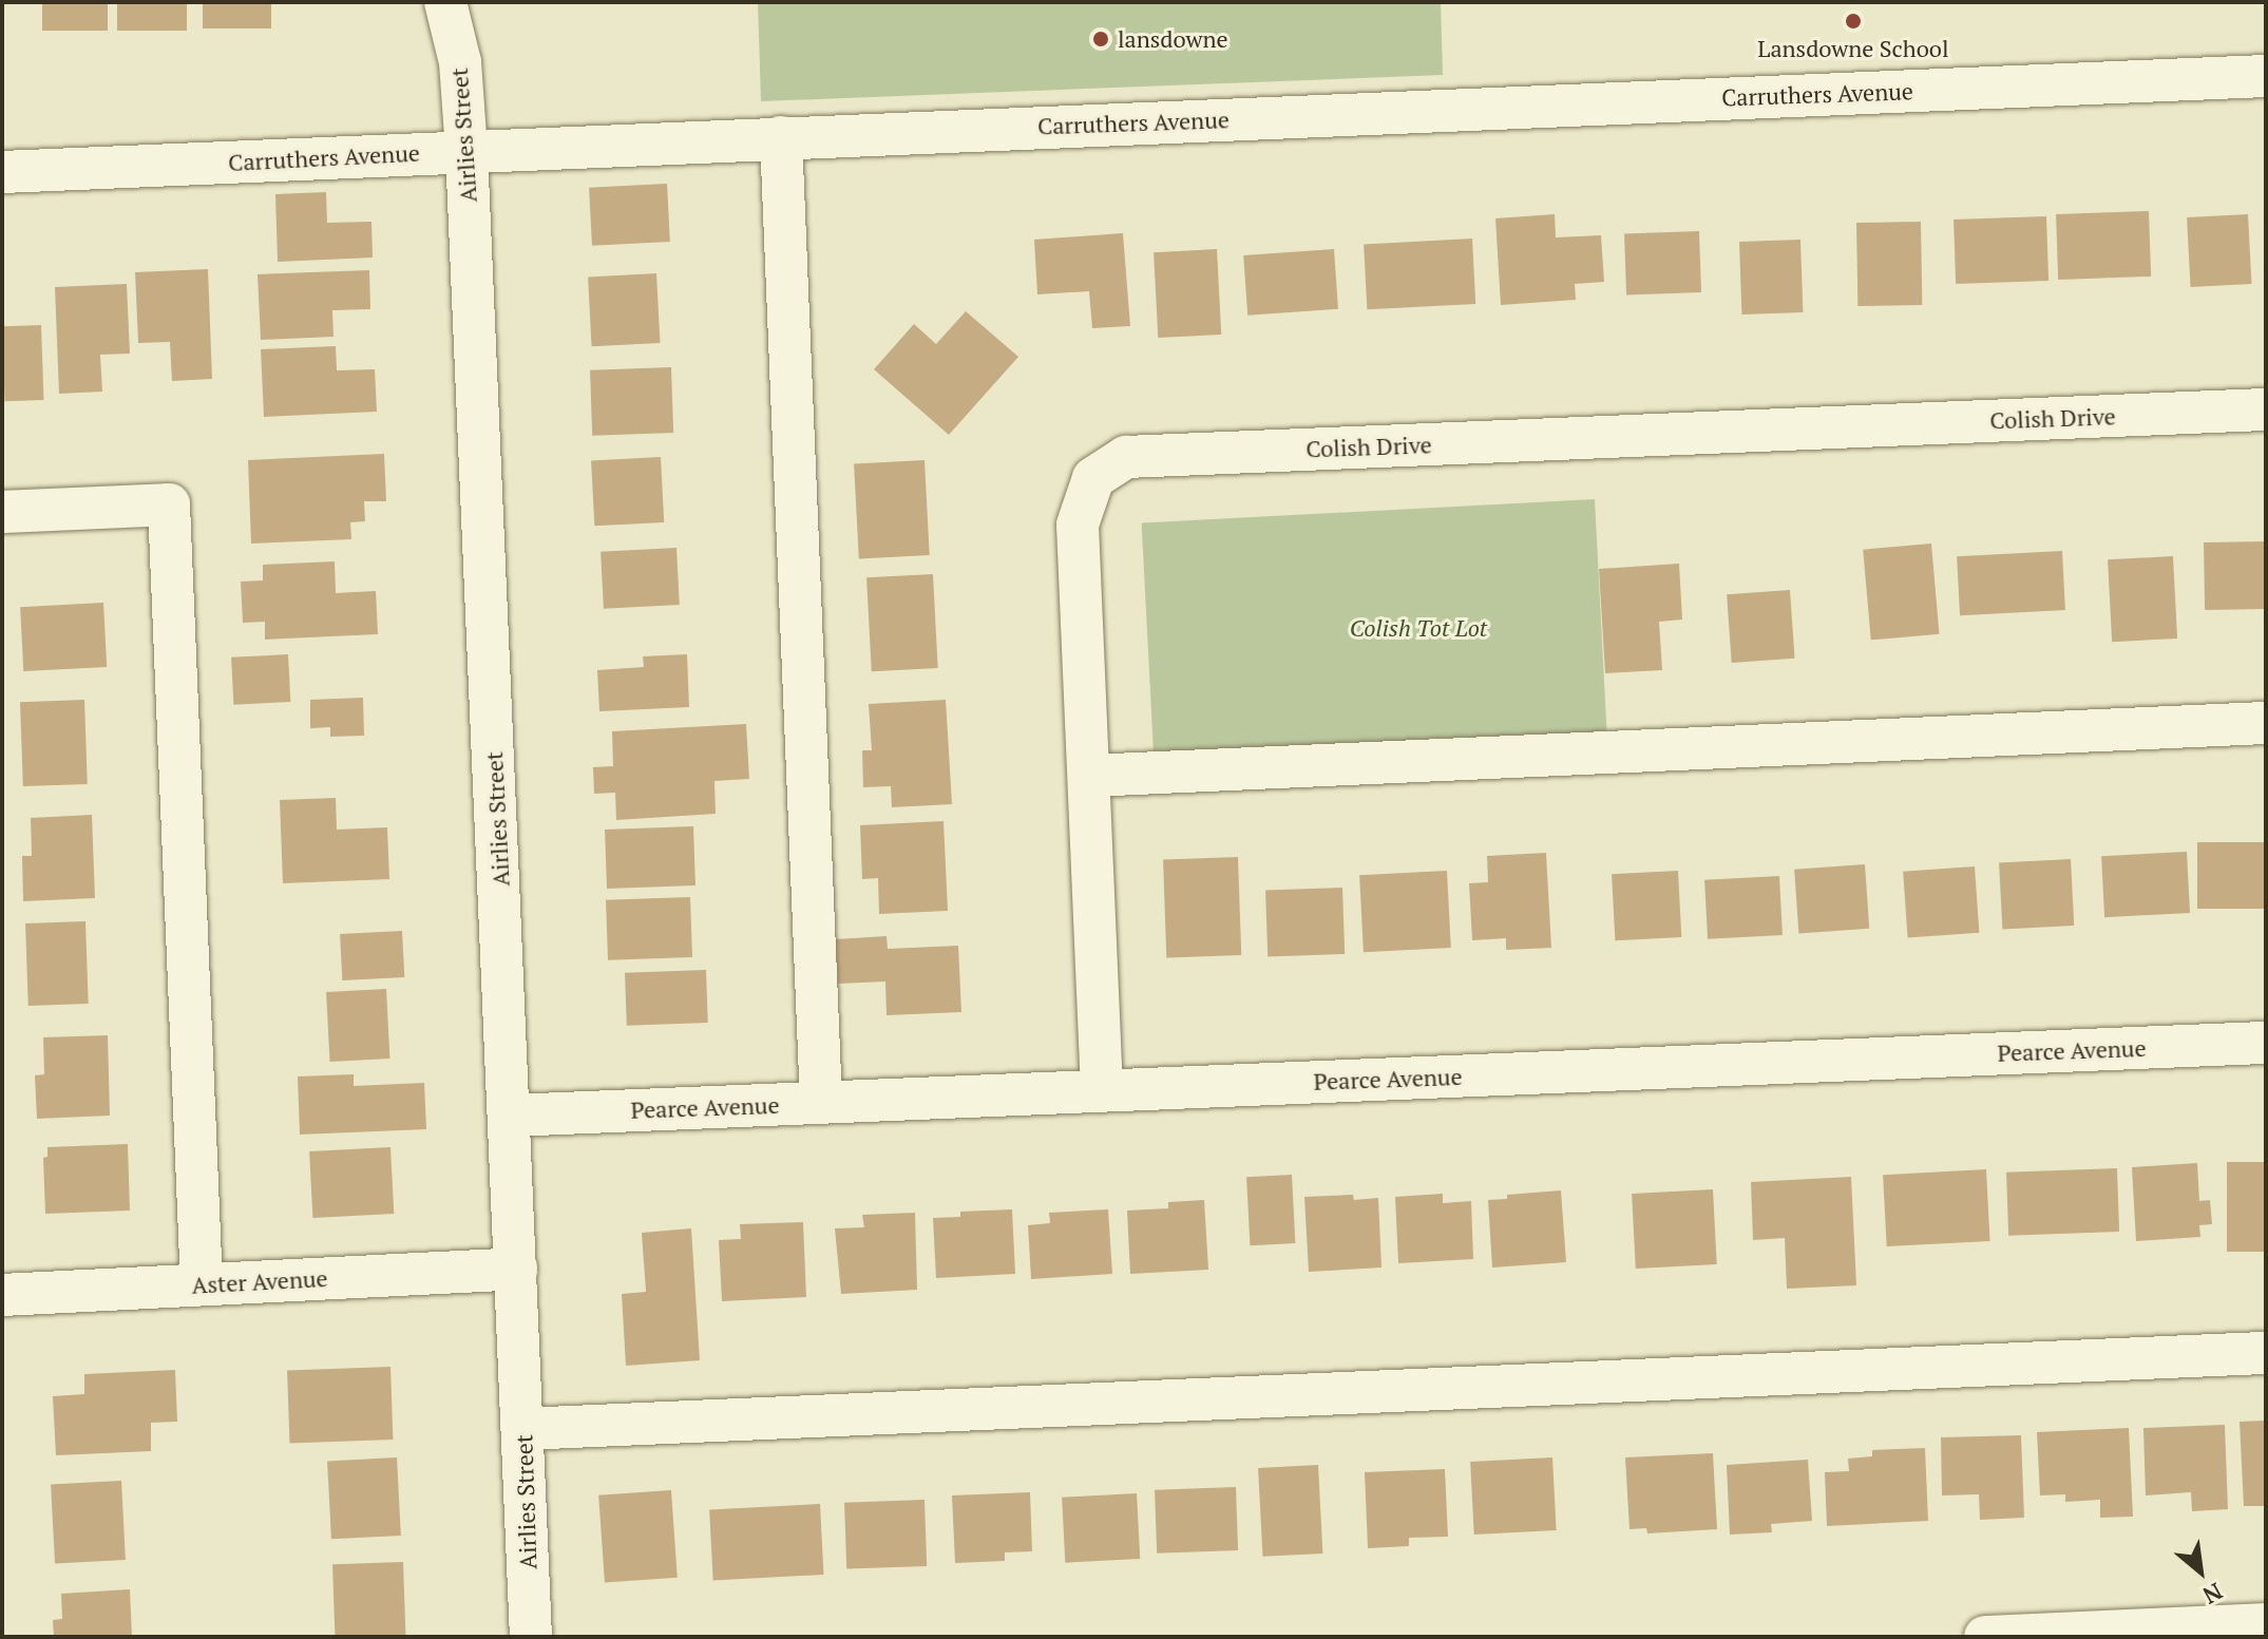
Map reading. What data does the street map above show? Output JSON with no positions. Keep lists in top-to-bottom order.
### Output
{
  "streets": {
    "street": [
      "Carruthers Avenue",
      "Airlies Street",
      "Colish Drive",
      "Pearce Avenue",
      "Aster Avenue"
    ]
  },
  "crossings": [
    ["Carruthers Avenue", "Airlies Street"],
    ["Airlies Street", "Pearce Avenue"],
    ["Airlies Street", "Aster Avenue"],
    ["Colish Drive", "Pearce Avenue"]
  ],
  "parks": ["Colish Tot Lot"],
  "places": ["Lansdowne School", "lansdowne"],
  "north": "bottom right"
}
